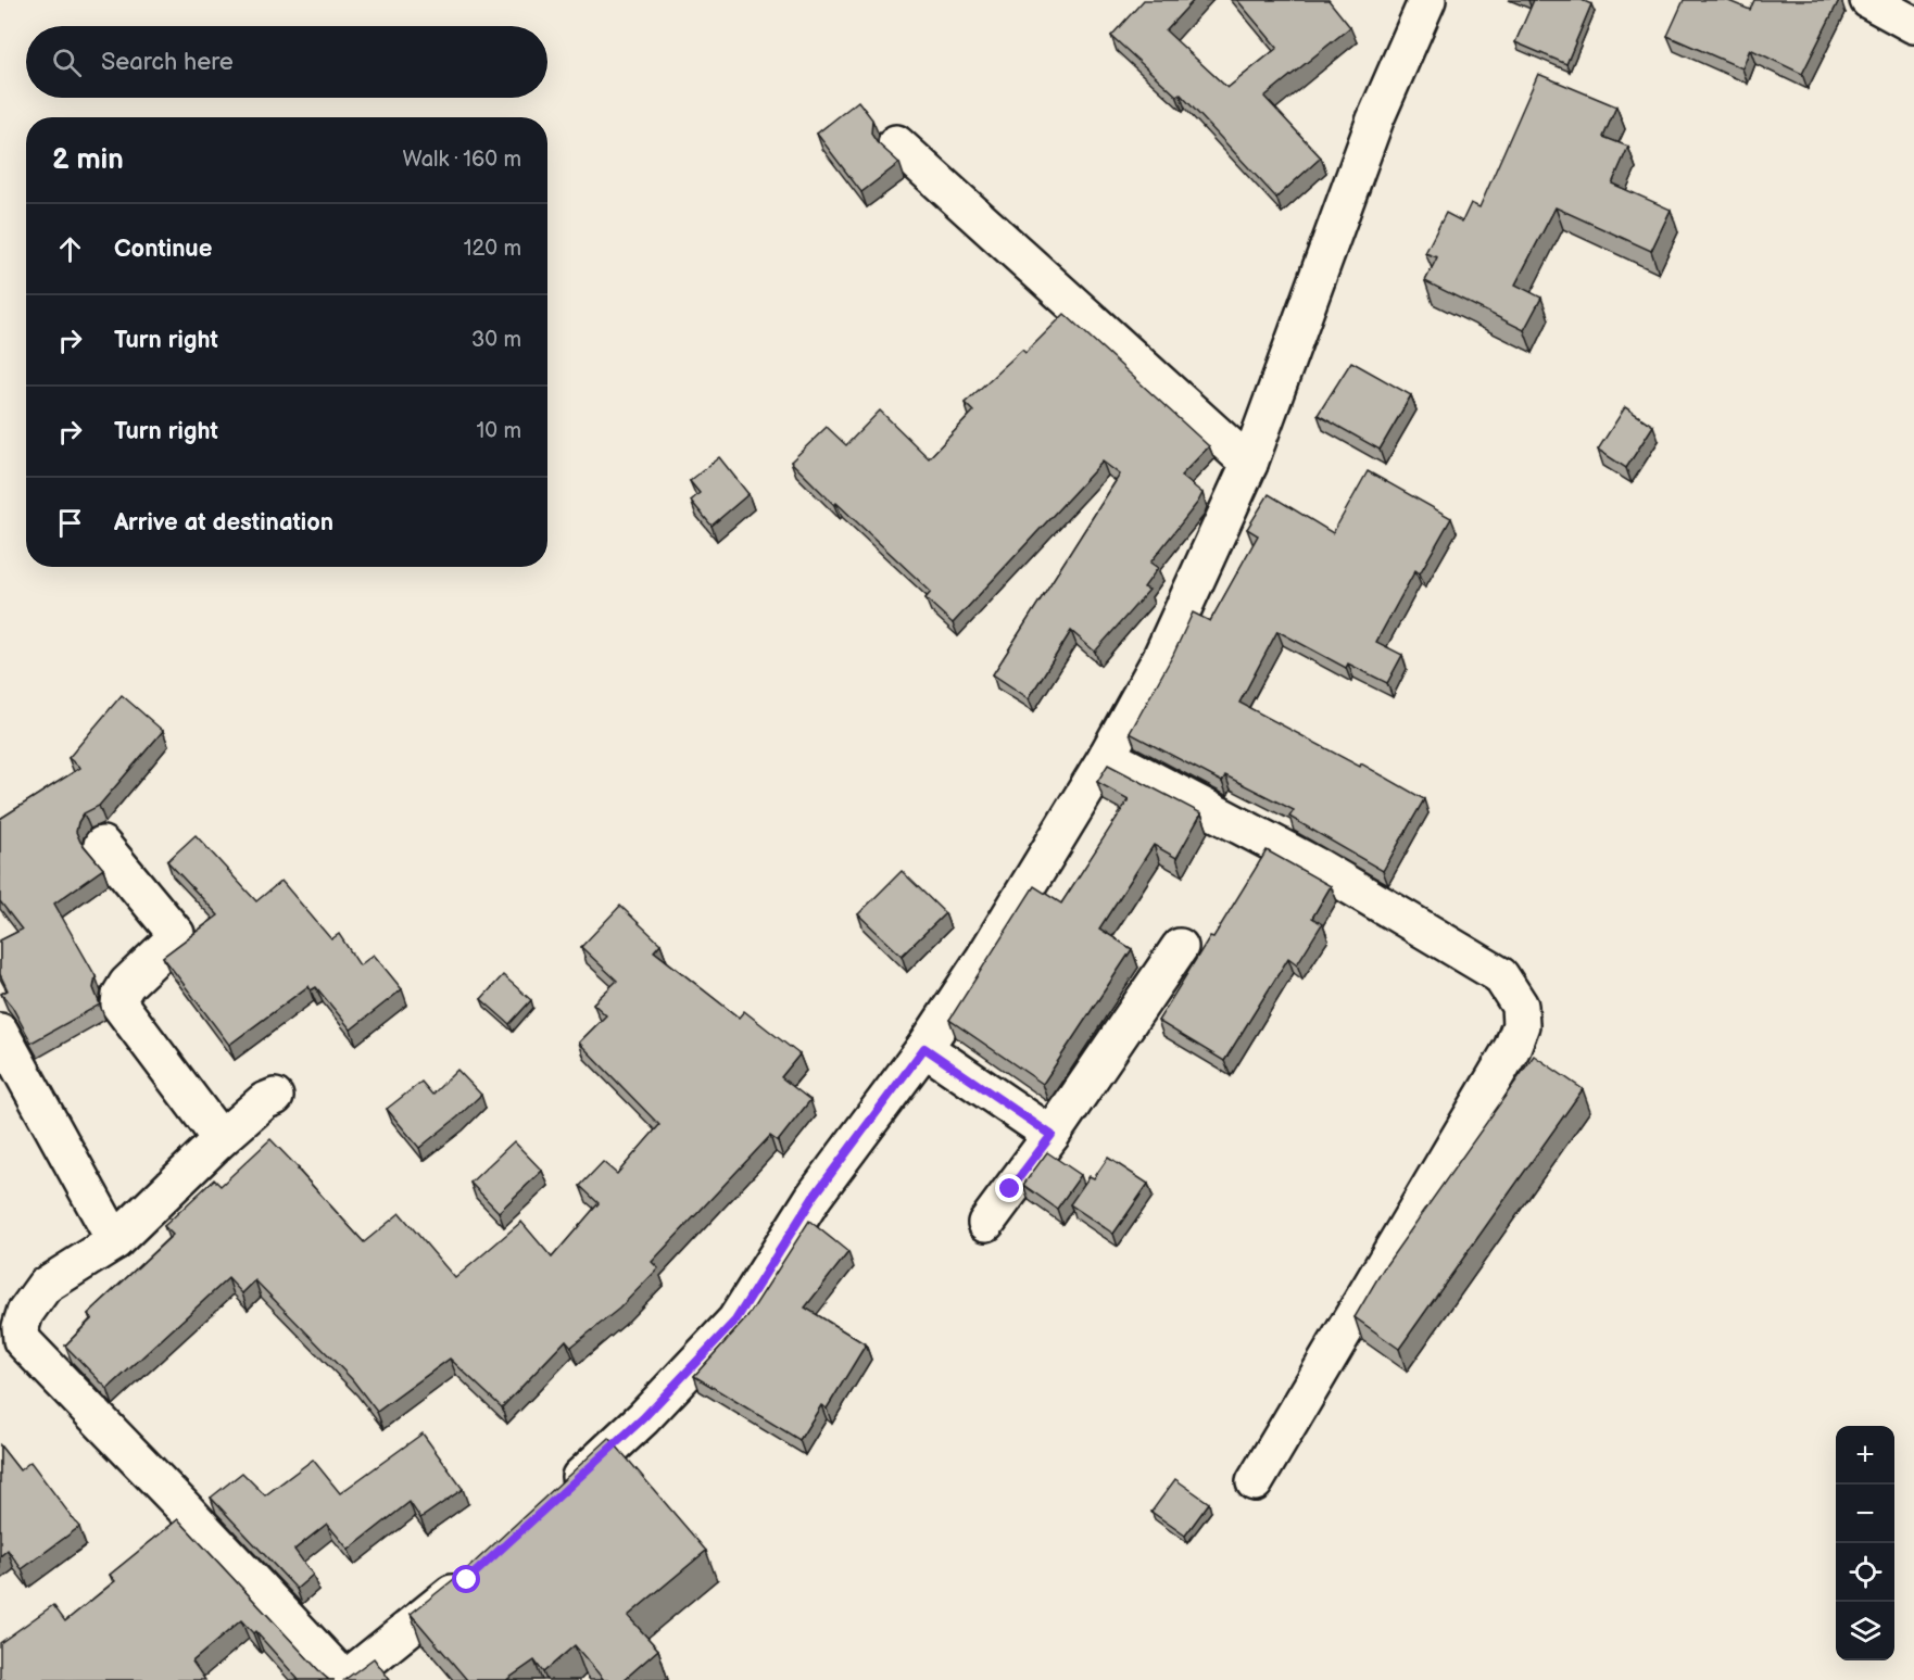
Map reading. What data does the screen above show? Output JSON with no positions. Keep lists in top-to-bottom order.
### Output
{
  "page": {
    "search": "Search here",
    "heading": ["2 min", "Walk · 160 m"],
    "list": [
      ["Continue", "120 m"],
      ["Turn right", "30 m"],
      ["Turn right", "10 m"],
      "Arrive at destination"
    ],
    "map_buttons": ["+", "−"]
  }
}
